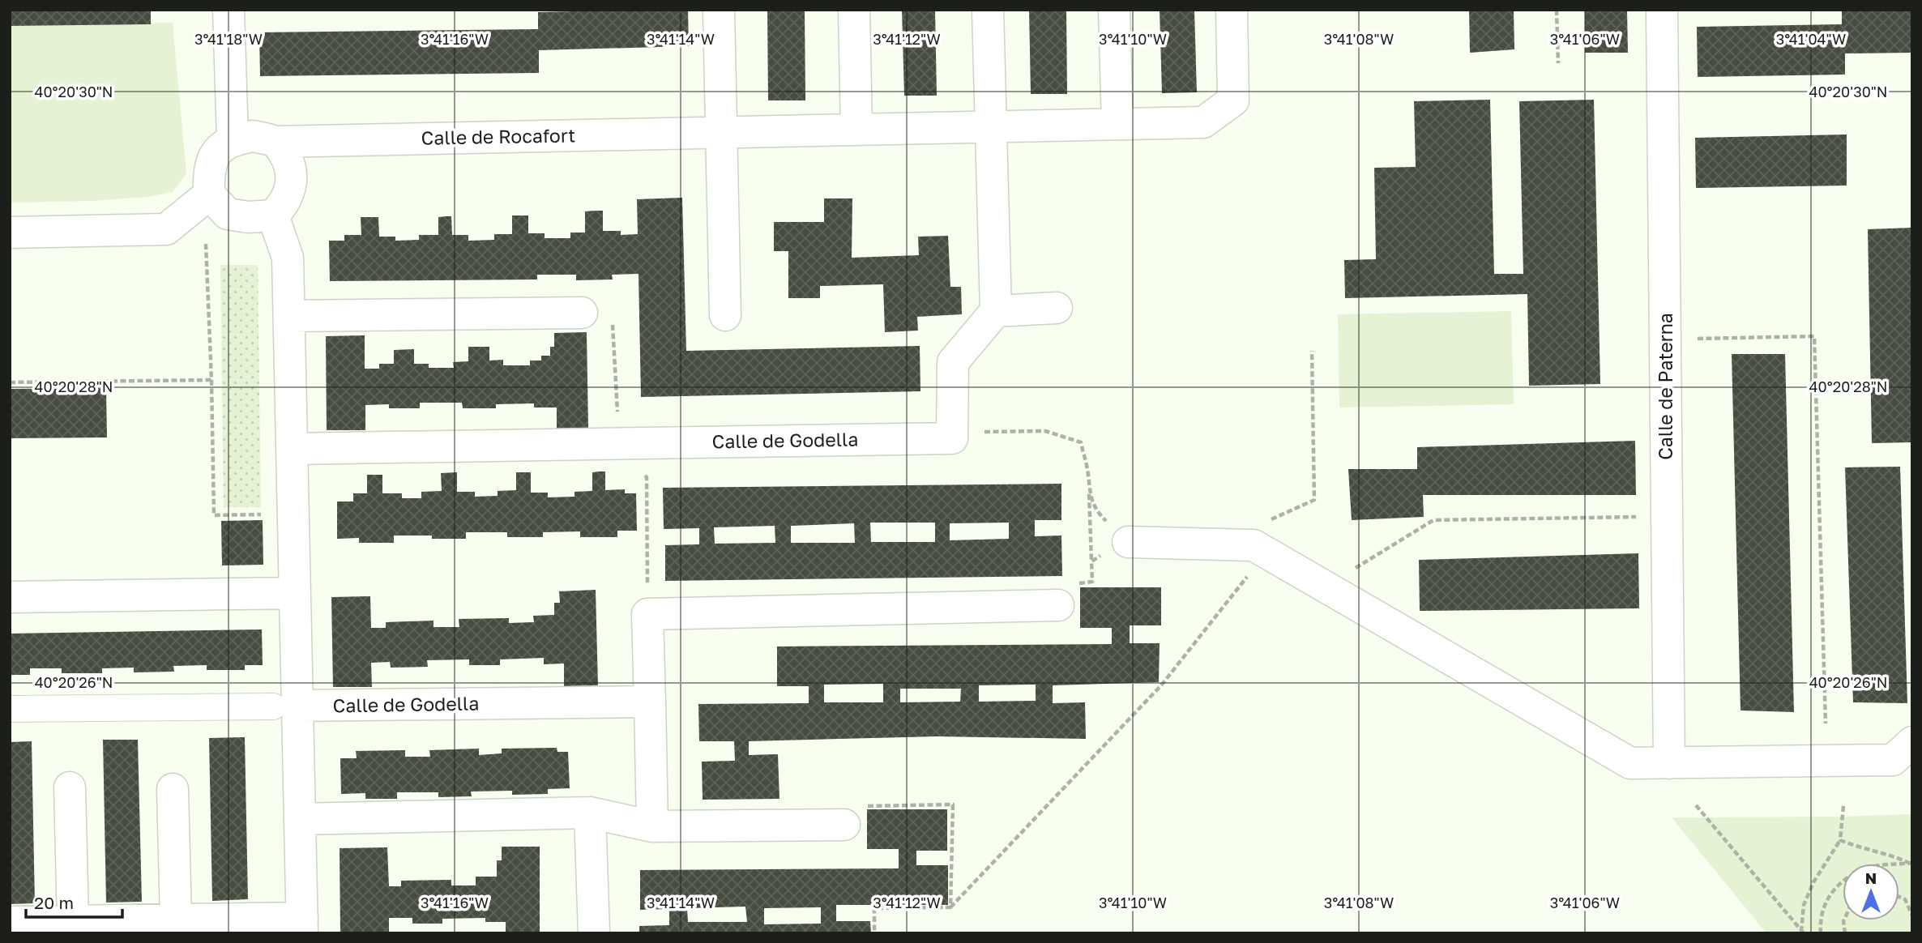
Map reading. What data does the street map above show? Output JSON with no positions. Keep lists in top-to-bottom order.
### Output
{
  "streets": {
    "street": ["Calle de Rocafort", "Calle de Paterna", "Calle de Godella"]
  },
  "scale_bar": "20 m",
  "north": "top",
  "coordinates": [
    "3°41'18\"W",
    "3°41'16\"W",
    "3°41'14\"W",
    "3°41'12\"W",
    "3°41'10\"W",
    "3°41'08\"W",
    "3°41'06\"W",
    "3°41'04\"W",
    "40°20'30\"N",
    "40°20'28\"N",
    "40°20'26\"N"
  ]
}
